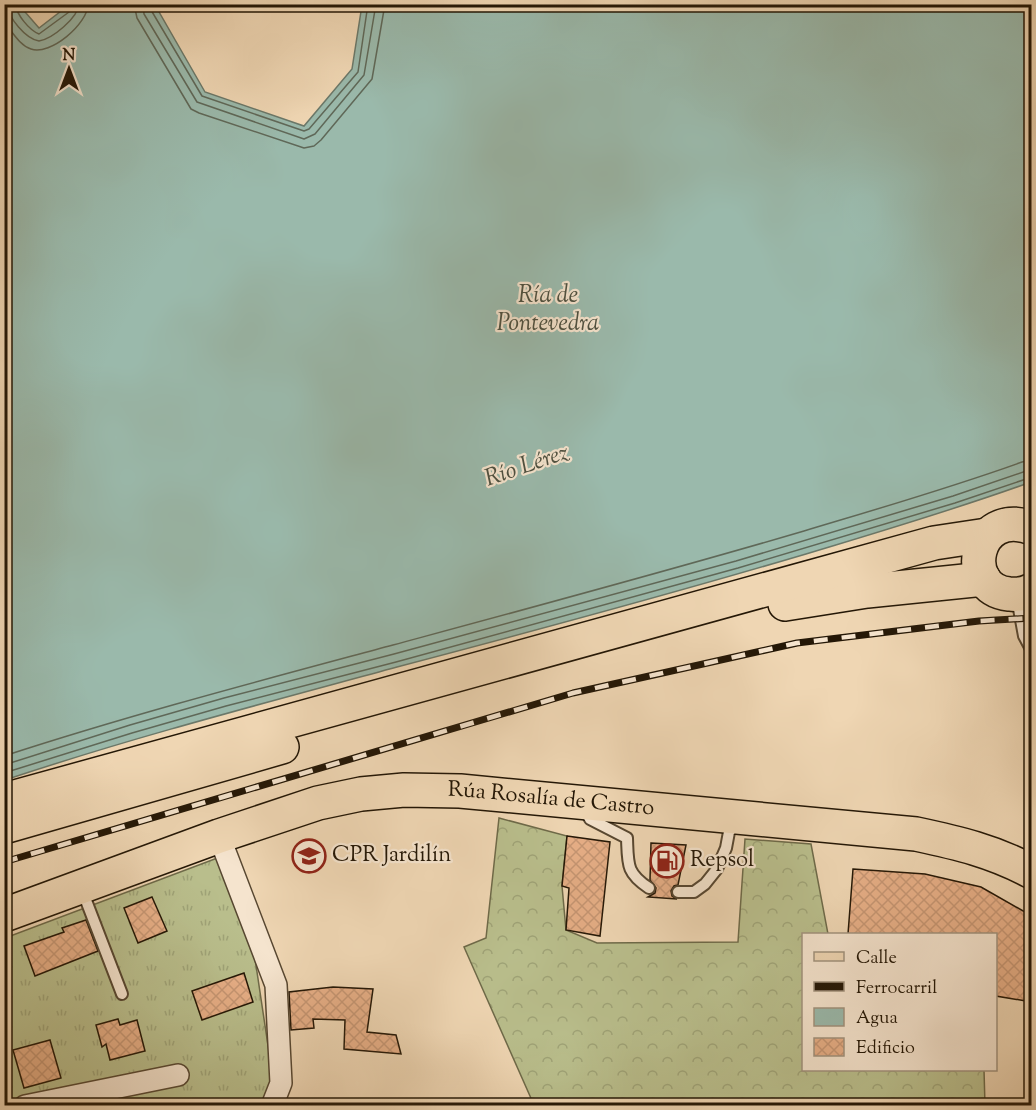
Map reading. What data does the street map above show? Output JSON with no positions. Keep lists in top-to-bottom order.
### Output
{
  "streets": {
    "main road": ["Rúa Rosalía de Castro"]
  },
  "water": ["Ría de Pontevedra", "Río Lérez"],
  "places": {
    "school or university": ["CPR Jardilín"],
    "fuel station": ["Repsol"]
  },
  "legend": [
    "Calle",
    "Ferrocarril",
    "Agua",
    "Edificio"
  ],
  "north": "top"
}
